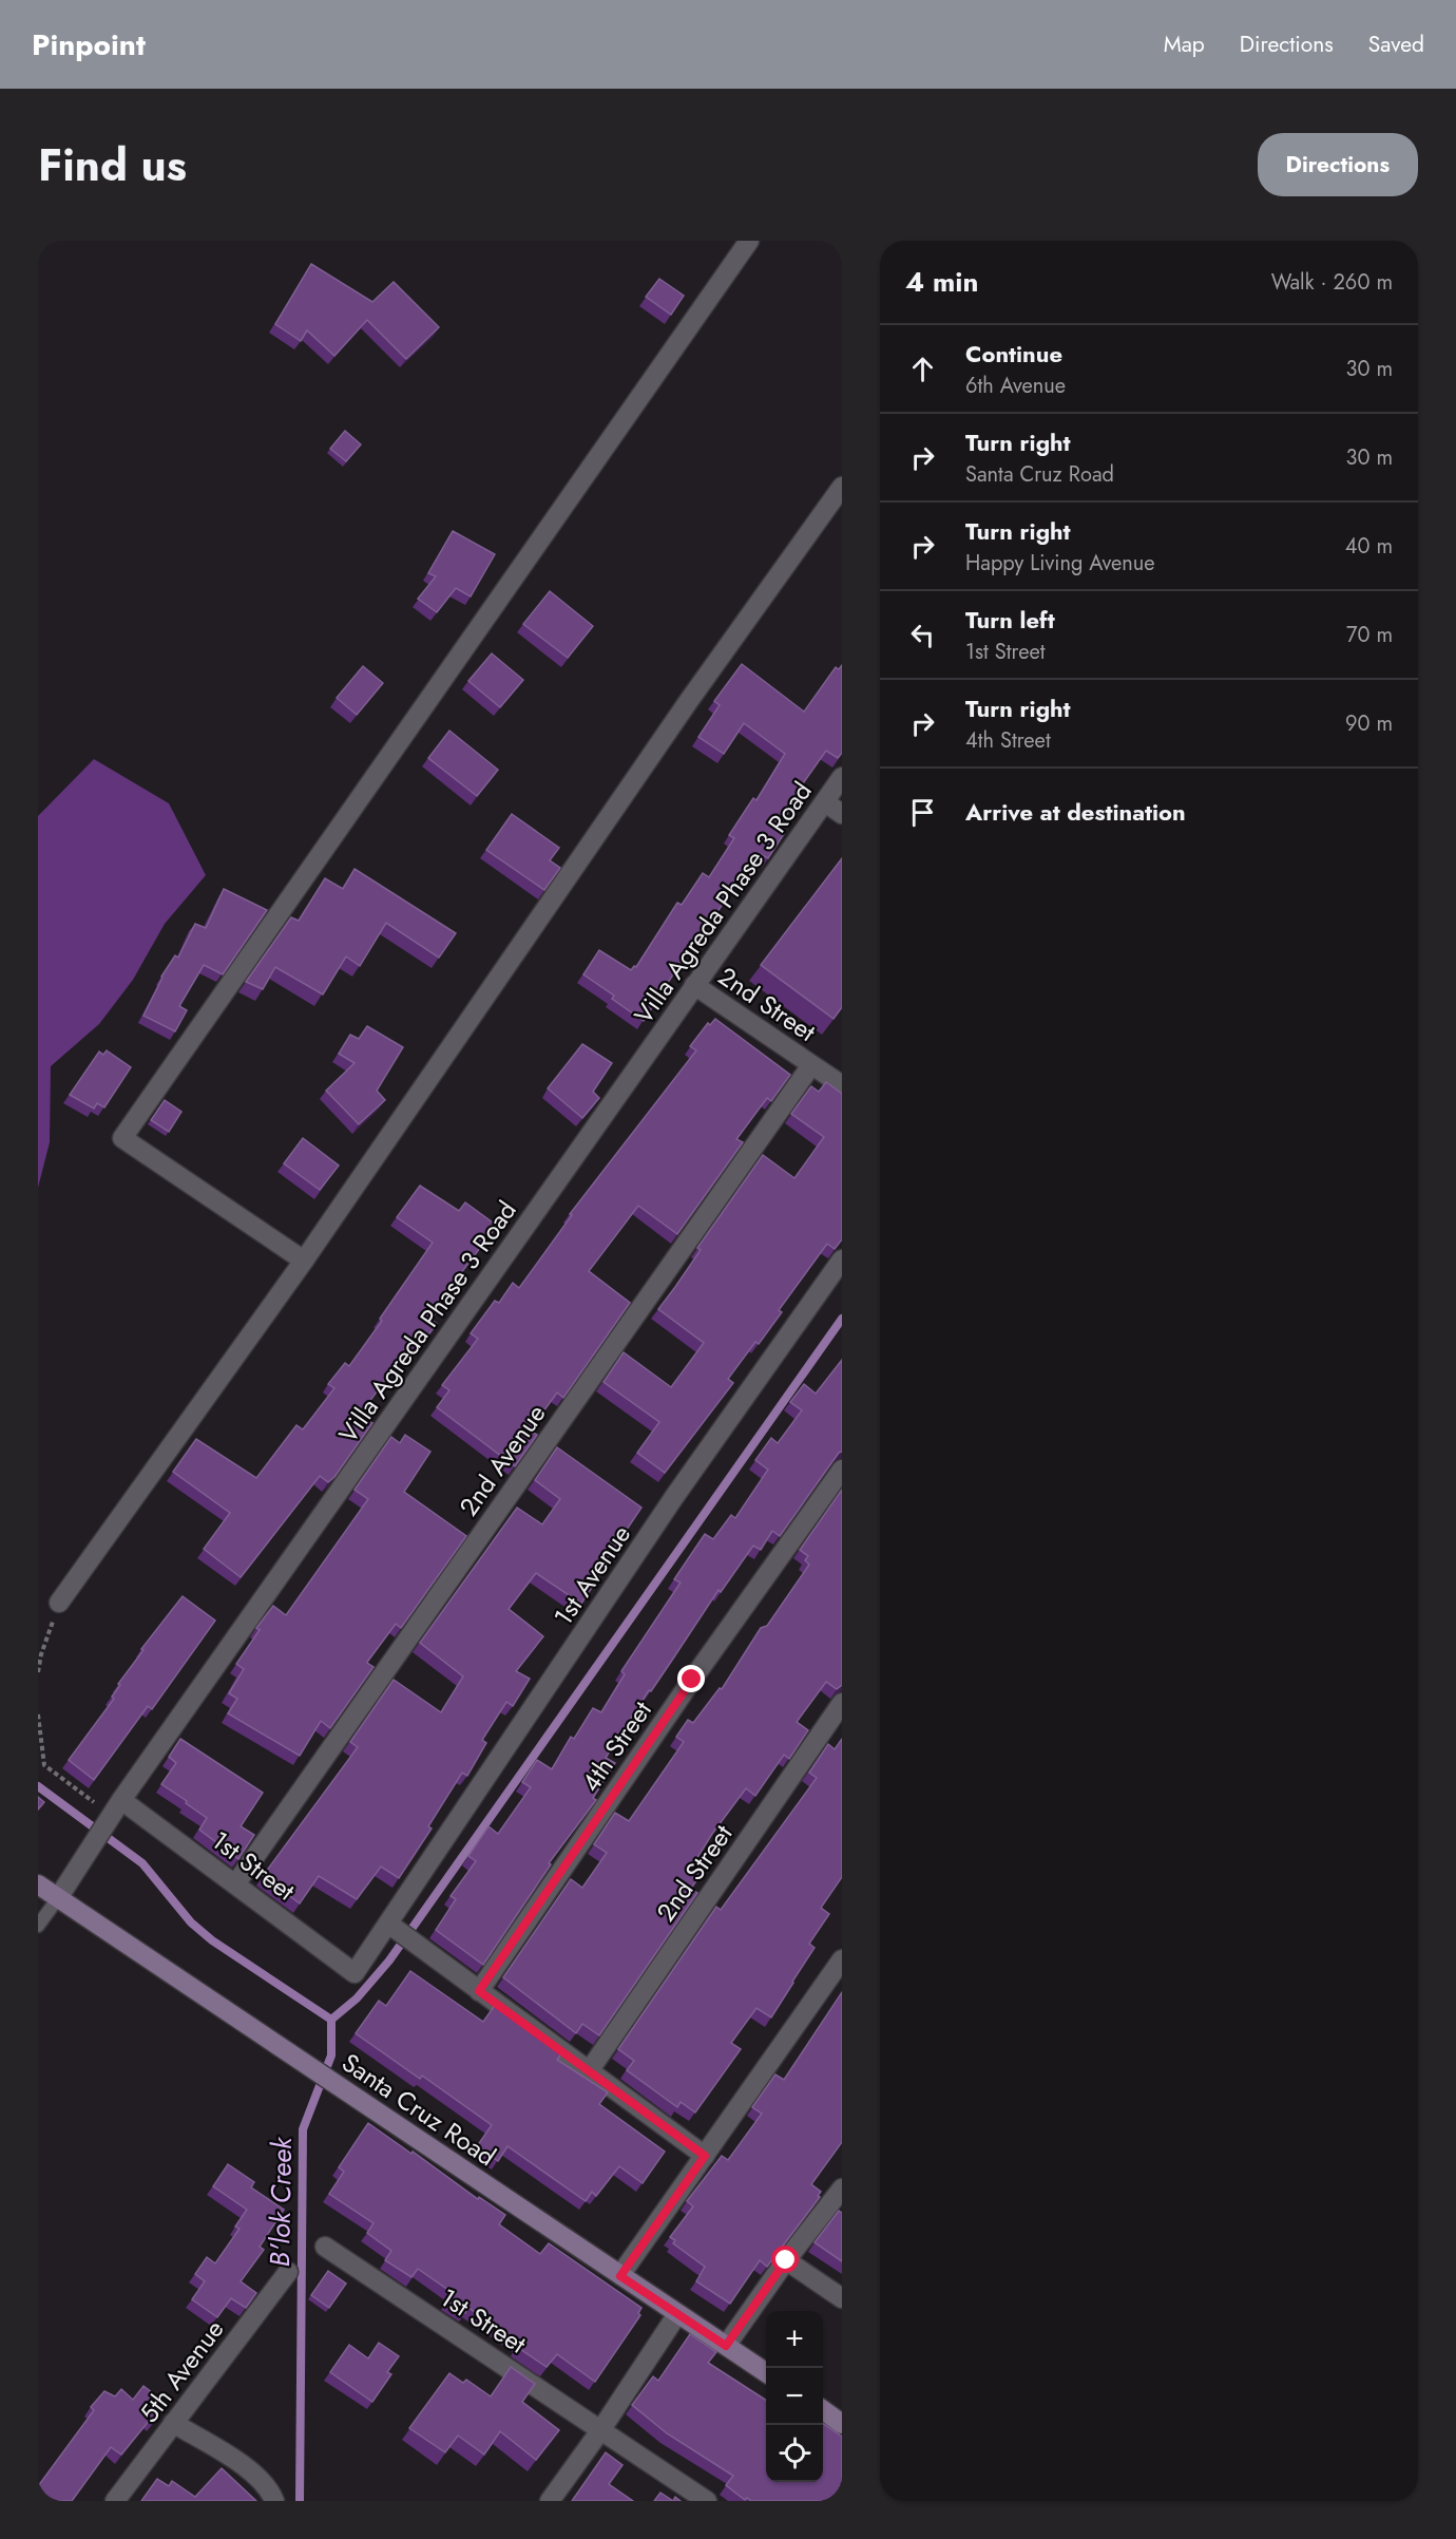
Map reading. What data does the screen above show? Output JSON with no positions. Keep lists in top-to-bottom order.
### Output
{
  "streets": {
    "street": [
      "Villa Agreda Phase 3 Road",
      "2nd Street",
      "2nd Avenue",
      "1st Avenue",
      "4th Street",
      "1st Street",
      "Santa Cruz Road",
      "5th Avenue"
    ]
  },
  "crossings": [
    ["Villa Agreda Phase 3 Road", "2nd Street"],
    ["Villa Agreda Phase 3 Road", "1st Street"],
    ["Villa Agreda Phase 3 Road", "Santa Cruz Road"],
    ["2nd Street", "2nd Avenue"],
    ["2nd Avenue", "1st Street"],
    ["1st Avenue", "1st Street"]
  ],
  "water": ["B'lok Creek"],
  "page": {
    "header": "Pinpoint",
    "nav": ["Map", "Directions", "Saved"],
    "title": "Find us",
    "buttons": "Directions",
    "heading": ["4 min", "Walk · 260 m"],
    "list": [
      ["Continue", "6th Avenue", "30 m"],
      ["Turn right", "Santa Cruz Road", "30 m"],
      ["Turn right", "Happy Living Avenue", "40 m"],
      ["Turn left", "1st Street", "70 m"],
      ["Turn right", "4th Street", "90 m"],
      "Arrive at destination"
    ],
    "map_buttons": ["+", "−"]
  }
}
